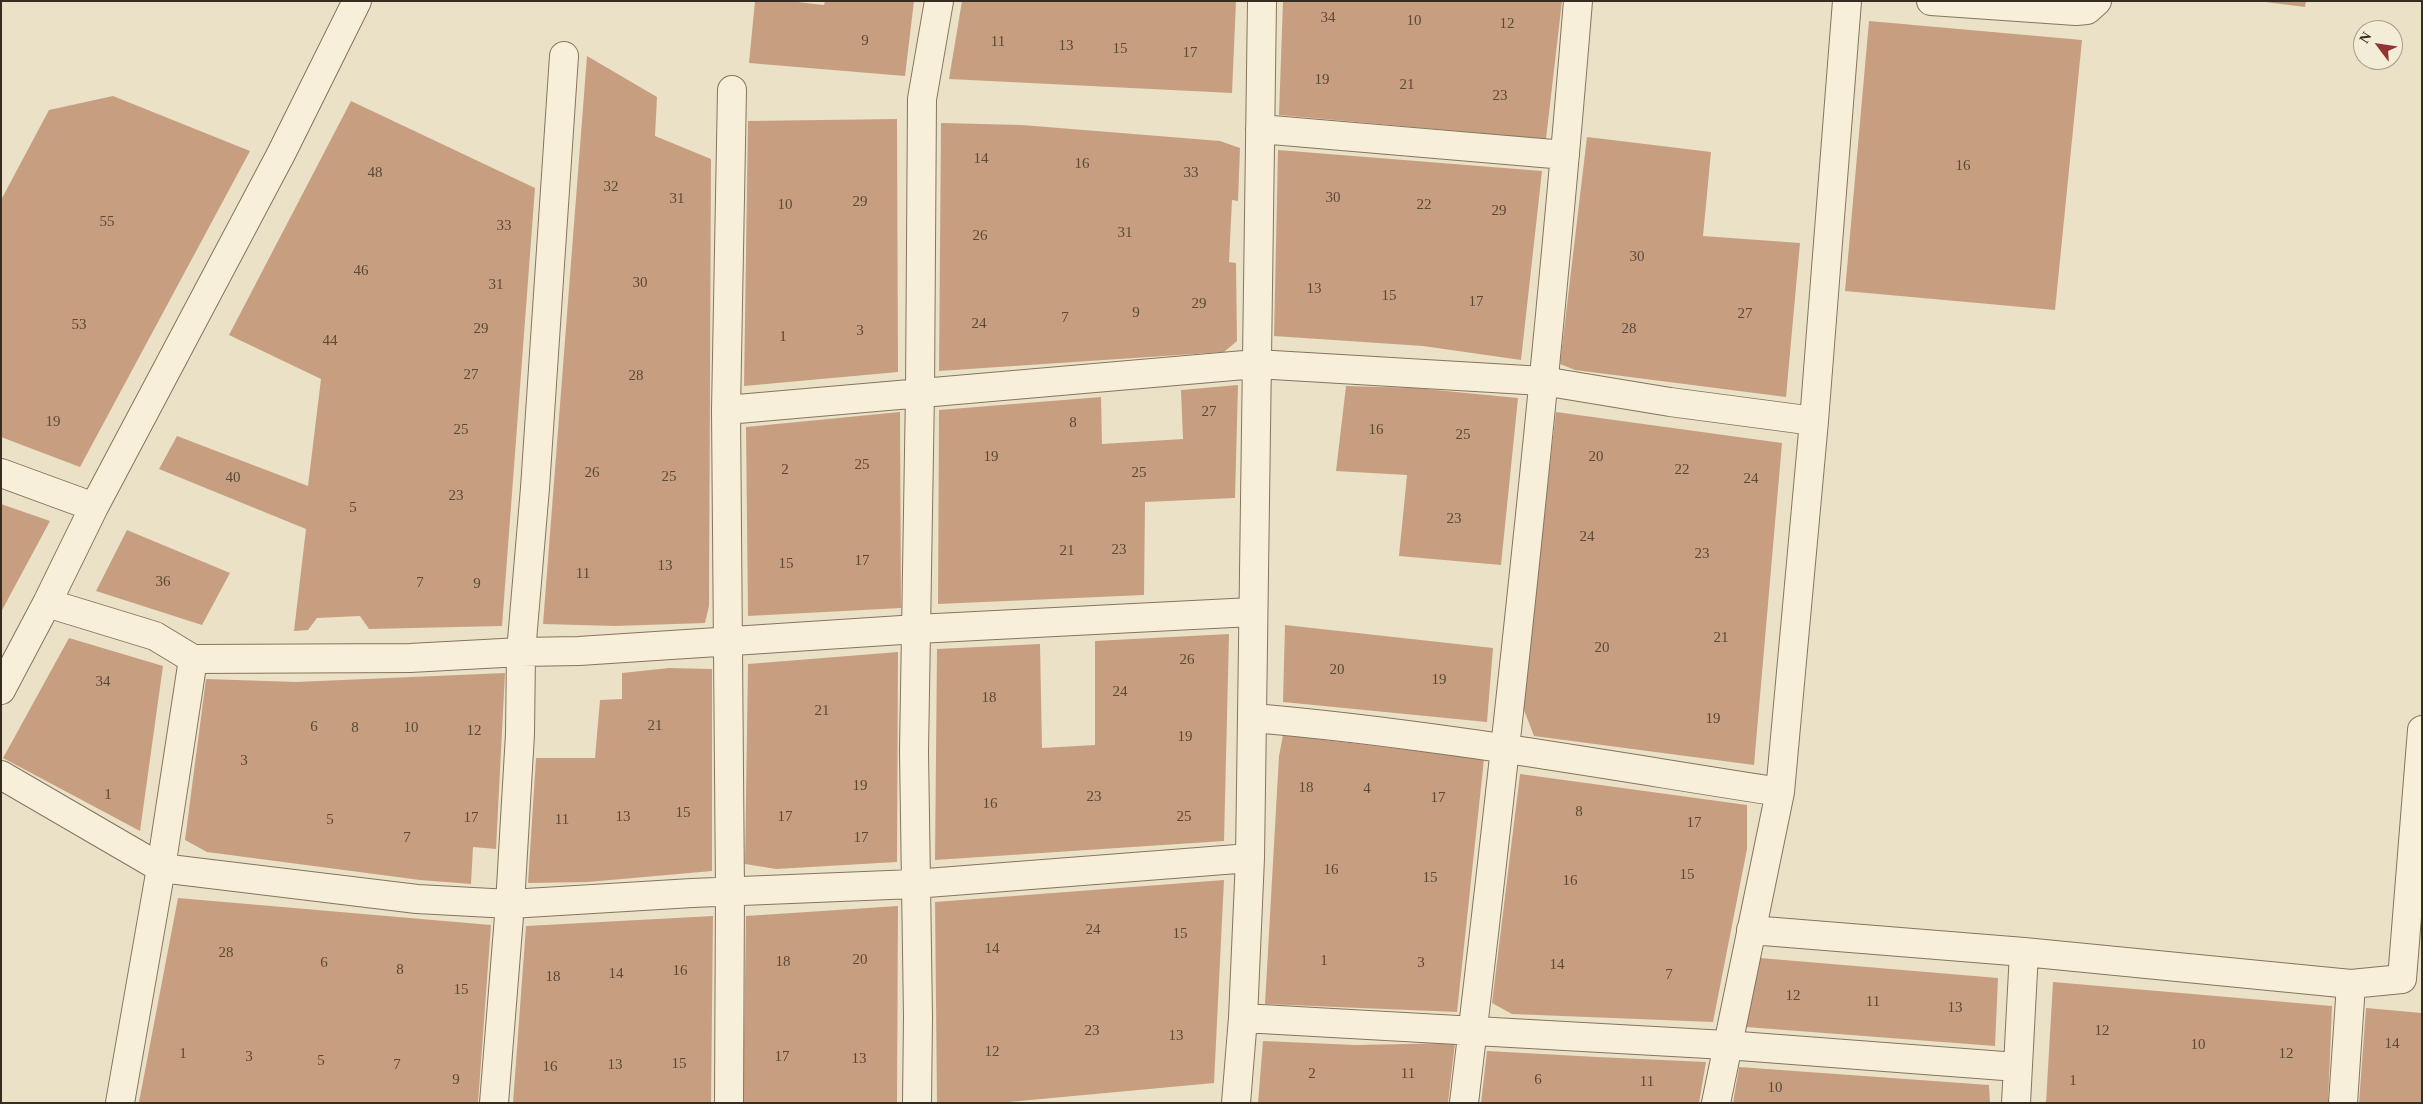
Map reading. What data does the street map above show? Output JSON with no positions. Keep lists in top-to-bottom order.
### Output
{
  "house_numbers": [
    "34",
    "10",
    "12",
    "9",
    "11",
    "13",
    "15",
    "17",
    "19",
    "21",
    "23",
    "14",
    "16",
    "16",
    "48",
    "33",
    "32",
    "30",
    "31",
    "29",
    "10",
    "22",
    "29",
    "55",
    "33",
    "31",
    "26",
    "30",
    "46",
    "30",
    "31",
    "13",
    "15",
    "17",
    "29",
    "9",
    "27",
    "7",
    "24",
    "53",
    "29",
    "28",
    "3",
    "1",
    "44",
    "27",
    "28",
    "27",
    "19",
    "8",
    "25",
    "16",
    "25",
    "19",
    "20",
    "25",
    "2",
    "22",
    "26",
    "25",
    "25",
    "40",
    "24",
    "23",
    "5",
    "23",
    "24",
    "23",
    "21",
    "23",
    "17",
    "15",
    "13",
    "11",
    "36",
    "7",
    "9",
    "21",
    "20",
    "26",
    "20",
    "19",
    "34",
    "24",
    "18",
    "21",
    "19",
    "21",
    "6",
    "8",
    "10",
    "12",
    "19",
    "3",
    "19",
    "18",
    "4",
    "1",
    "23",
    "17",
    "16",
    "8",
    "15",
    "13",
    "17",
    "25",
    "17",
    "5",
    "11",
    "17",
    "7",
    "17",
    "16",
    "15",
    "15",
    "16",
    "24",
    "15",
    "14",
    "28",
    "20",
    "1",
    "18",
    "6",
    "3",
    "14",
    "8",
    "16",
    "14",
    "7",
    "18",
    "15",
    "12",
    "11",
    "13",
    "23",
    "12",
    "13",
    "14",
    "10",
    "12",
    "1",
    "12",
    "3",
    "17",
    "13",
    "5",
    "15",
    "7",
    "13",
    "16",
    "2",
    "11",
    "9",
    "6",
    "1",
    "11",
    "10"
  ],
  "north": "top left"
}
